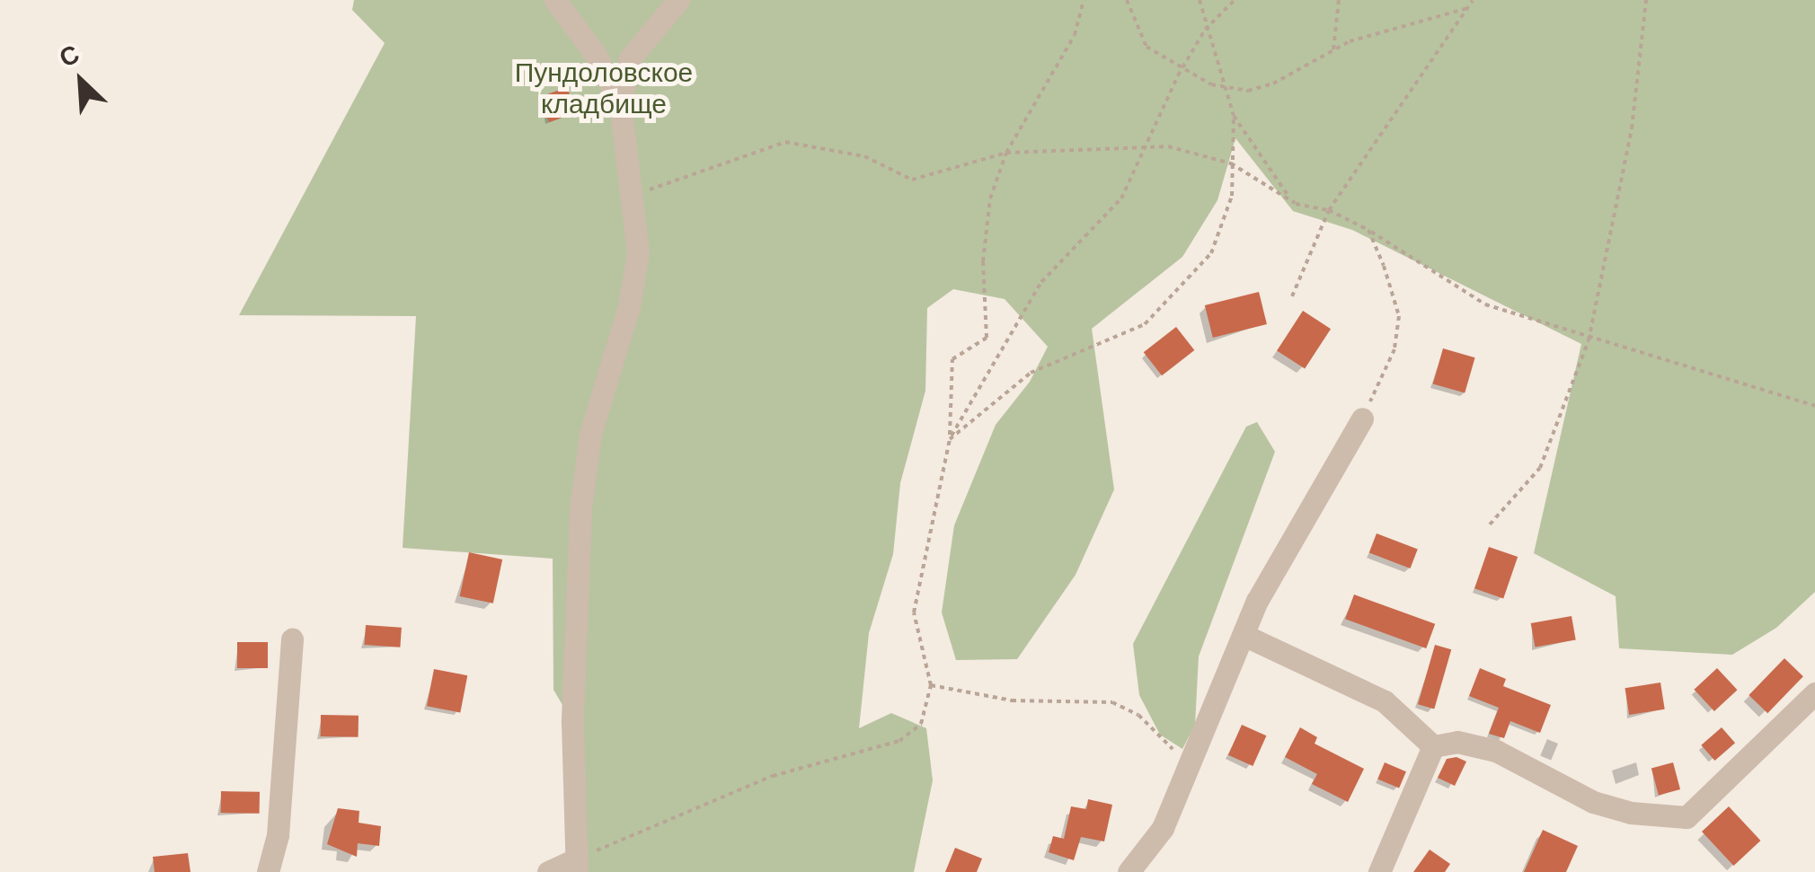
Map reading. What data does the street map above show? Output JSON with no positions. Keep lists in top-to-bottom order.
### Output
{
  "parks": ["Пундоловское кладбище"],
  "north": "top left"
}
